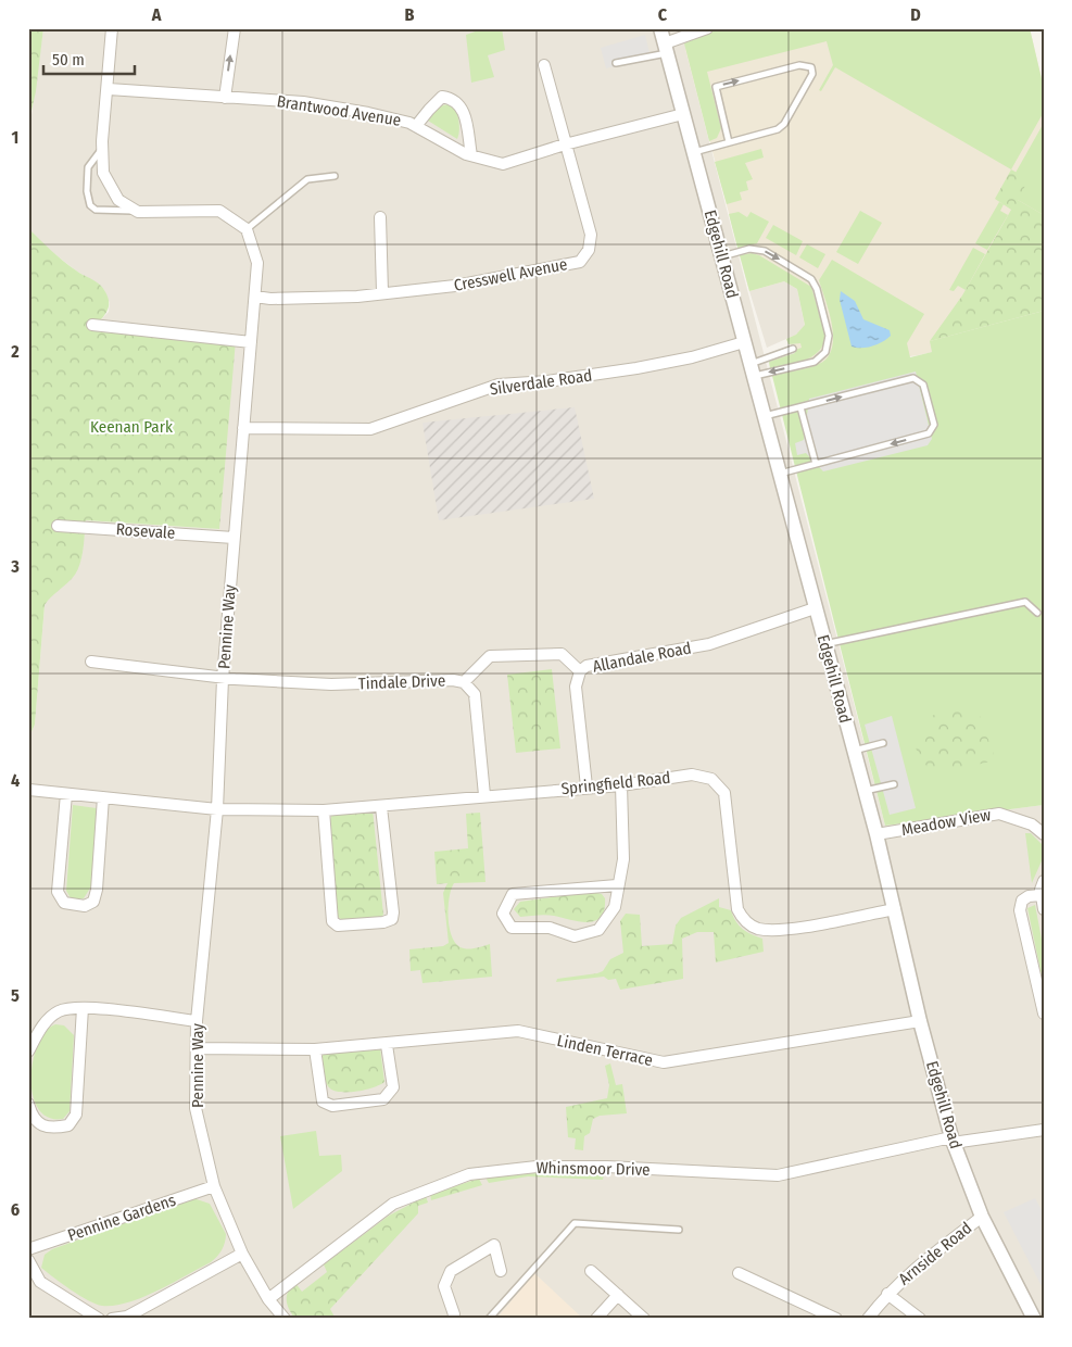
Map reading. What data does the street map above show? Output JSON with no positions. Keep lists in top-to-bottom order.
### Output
{
  "streets": {
    "street": [
      "Brantwood Avenue",
      "Edgehill Road",
      "Cresswell Avenue",
      "Silverdale Road",
      "Rosevale",
      "Pennine Way",
      "Allandale Road",
      "Tindale Drive",
      "Springfield Road",
      "Meadow View",
      "Linden Terrace",
      "Whinsmoor Drive",
      "Pennine Gardens",
      "Arnside Road"
    ]
  },
  "crossings": [
    ["Brantwood Avenue", "Edgehill Road"],
    ["Brantwood Avenue", "Cresswell Avenue"],
    ["Edgehill Road", "Silverdale Road"],
    ["Edgehill Road", "Allandale Road"],
    ["Edgehill Road", "Springfield Road"],
    ["Edgehill Road", "Meadow View"],
    ["Edgehill Road", "Linden Terrace"],
    ["Edgehill Road", "Whinsmoor Drive"],
    ["Edgehill Road", "Arnside Road"],
    ["Cresswell Avenue", "Pennine Way"],
    ["Silverdale Road", "Pennine Way"],
    ["Rosevale", "Pennine Way"],
    ["Pennine Way", "Tindale Drive"],
    ["Pennine Way", "Springfield Road"],
    ["Pennine Way", "Linden Terrace"],
    ["Pennine Way", "Whinsmoor Drive"],
    ["Pennine Way", "Pennine Gardens"],
    ["Allandale Road", "Springfield Road"],
    ["Tindale Drive", "Springfield Road"]
  ],
  "parks": ["Keenan Park"],
  "scale_bar": "50 m",
  "grid": {
    "columns": [
      "A",
      "B",
      "C",
      "D"
    ],
    "rows": [
      "1",
      "2",
      "3",
      "4",
      "5",
      "6"
    ]
  }
}
